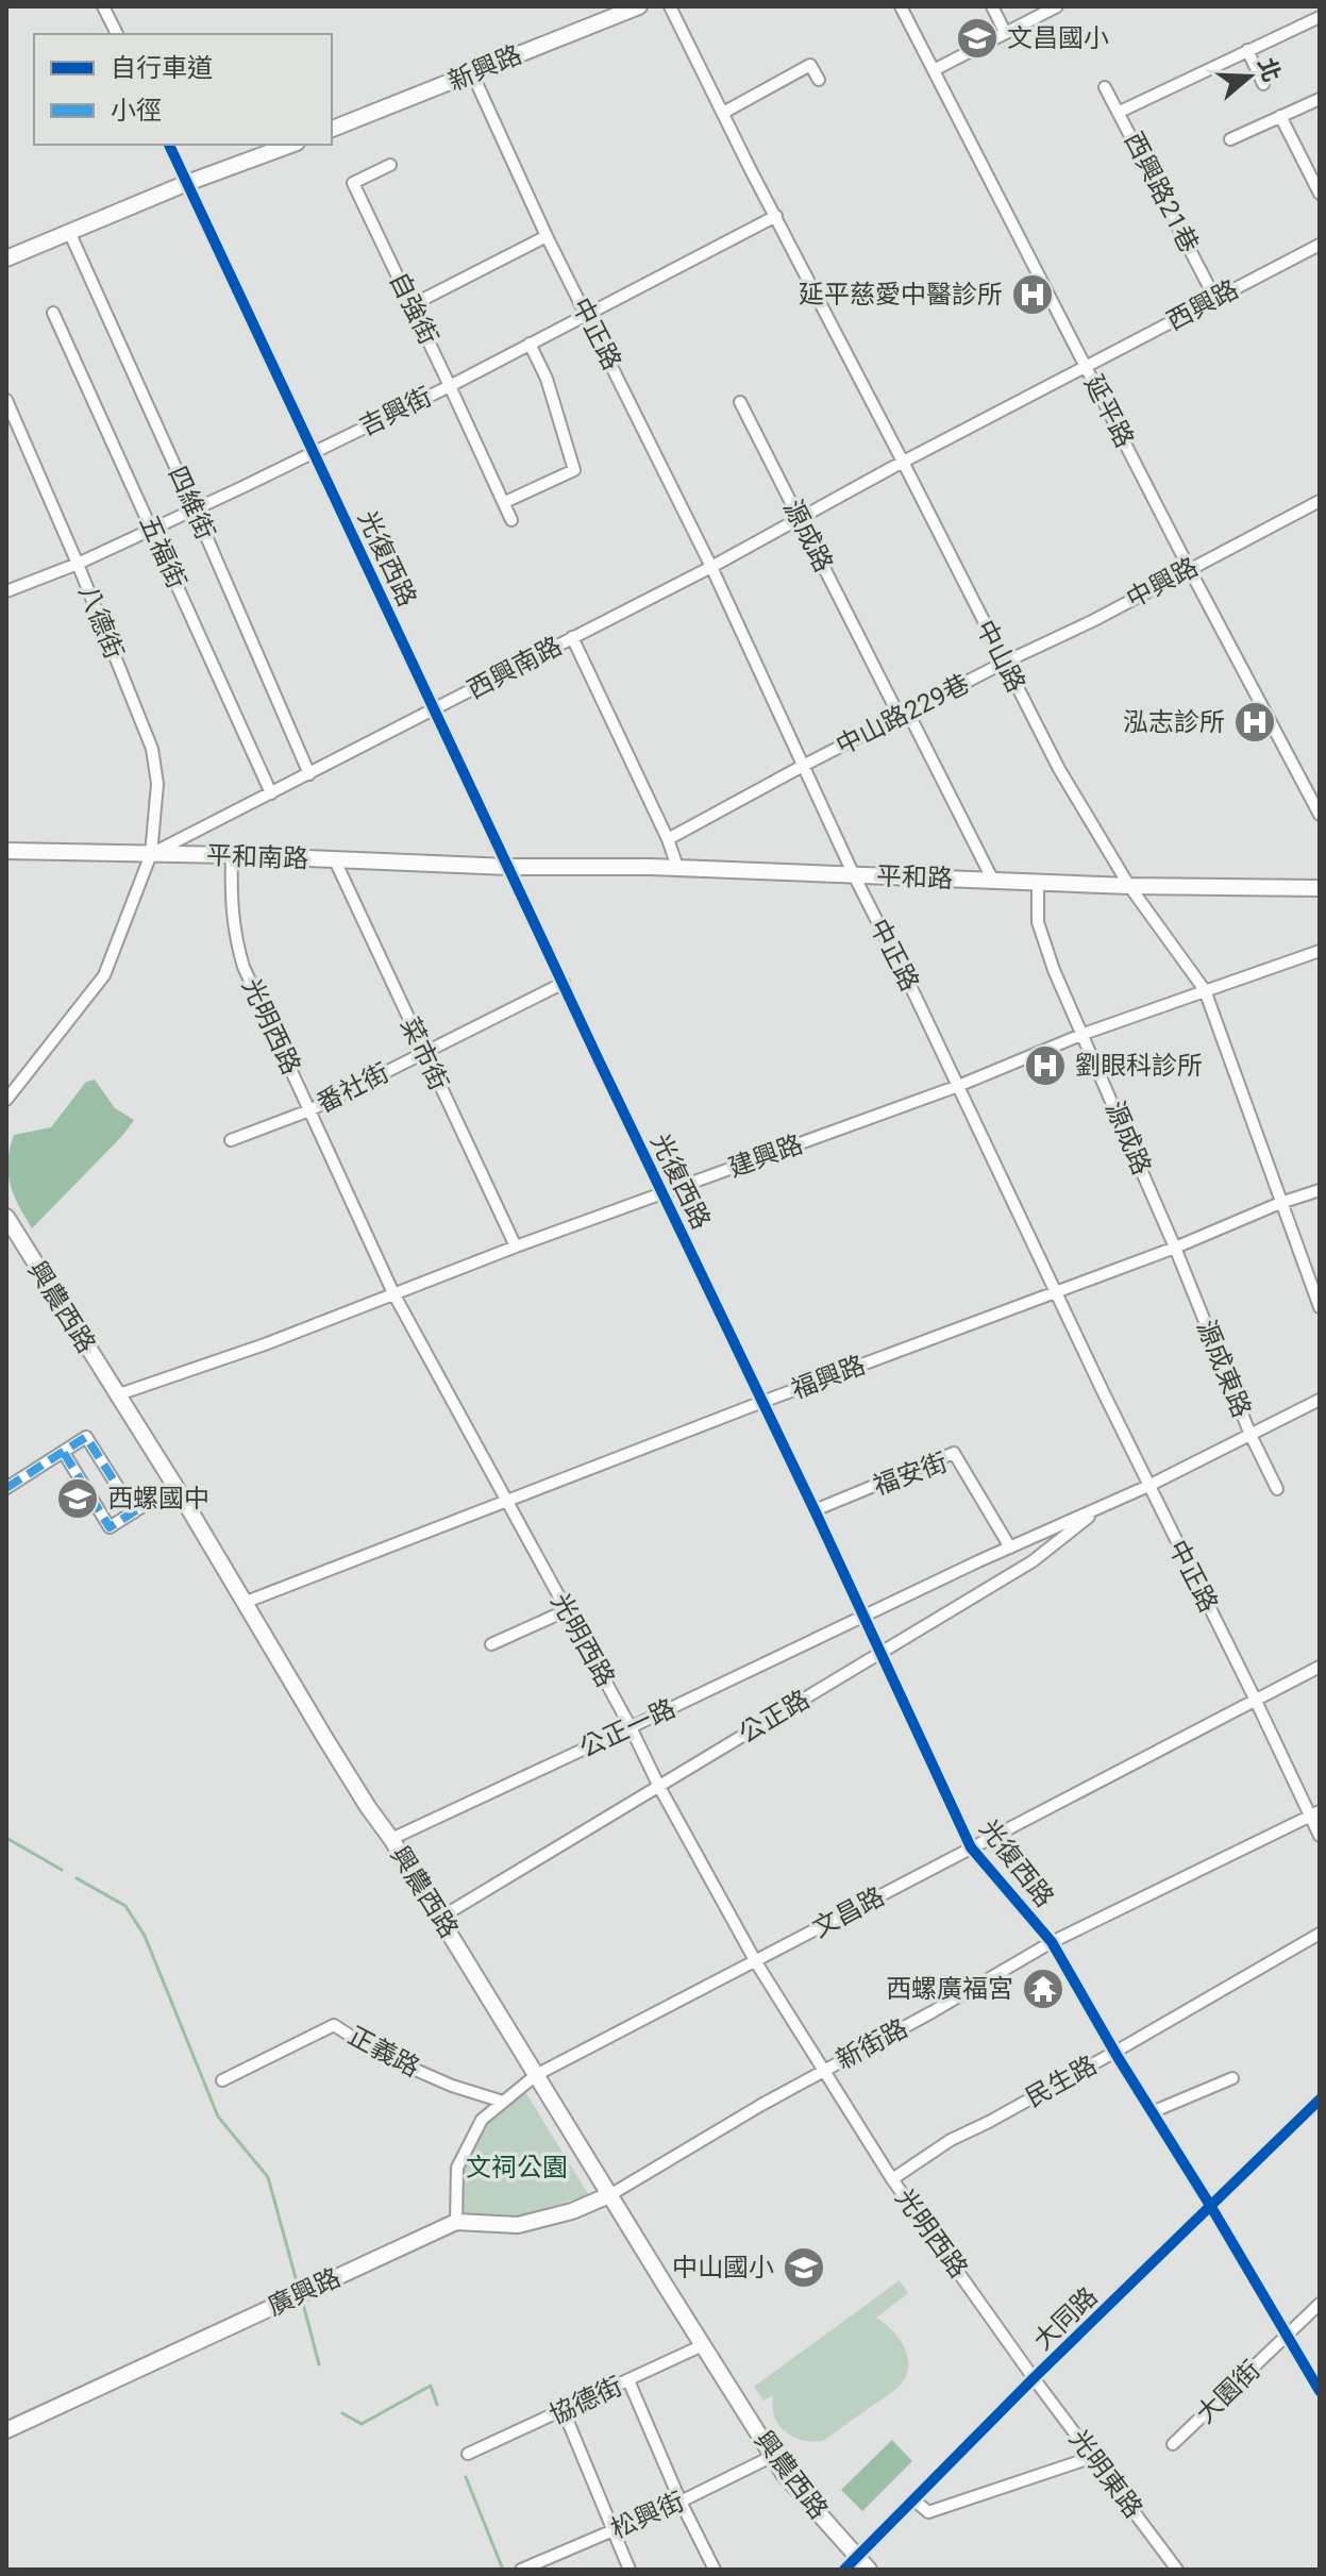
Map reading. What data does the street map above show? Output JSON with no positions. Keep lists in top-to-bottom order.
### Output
{
  "streets": {
    "main road": [
      "新興路",
      "平和南路",
      "平和路",
      "興農西路",
      "廣興路"
    ],
    "street": [
      "西興路21巷",
      "西興路",
      "自強街",
      "中正路",
      "吉興街",
      "延平路",
      "四維街",
      "源成路",
      "五福街",
      "光復西路",
      "中興路",
      "八德街",
      "中山路",
      "西興南路",
      "中山路229巷",
      "光明西路",
      "菜市街",
      "番社街",
      "建興路",
      "源成東路",
      "福興路",
      "福安街",
      "公正路",
      "公正一路",
      "文昌路",
      "新街路",
      "正義路",
      "民生路",
      "大同路",
      "大園街",
      "協德街",
      "光明東路",
      "松興街"
    ]
  },
  "crossings": [
    ["新興路", "中正路"],
    ["西興路21巷", "西興路"],
    ["西興路", "延平路"],
    ["西興路", "西興南路"],
    ["自強街", "吉興街"],
    ["中正路", "吉興街"],
    ["中正路", "西興南路"],
    ["中正路", "中山路229巷"],
    ["中正路", "平和路"],
    ["中正路", "建興路"],
    ["中正路", "福興路"],
    ["中正路", "公正路"],
    ["中正路", "文昌路"],
    ["中正路", "新街路"],
    ["吉興街", "四維街"],
    ["吉興街", "五福街"],
    ["吉興街", "光復西路"],
    ["吉興街", "八德街"],
    ["吉興街", "中山路"],
    ["延平路", "中興路"],
    ["延平路", "西興南路"],
    ["四維街", "西興南路"],
    ["源成路", "西興南路"],
    ["源成路", "中山路229巷"],
    ["源成路", "平和路"],
    ["源成路", "建興路"],
    ["源成路", "源成東路"],
    ["源成路", "福興路"],
    ["五福街", "西興南路"],
    ["光復西路", "西興南路"],
    ["光復西路", "平和南路"],
    ["光復西路", "平和路"],
    ["光復西路", "番社街"],
    ["光復西路", "建興路"],
    ["光復西路", "福興路"],
    ["光復西路", "福安街"],
    ["光復西路", "公正路"],
    ["光復西路", "公正一路"],
    ["光復西路", "文昌路"],
    ["光復西路", "新街路"],
    ["光復西路", "民生路"],
    ["光復西路", "大同路"],
    ["光復西路", "大園街"],
    ["中興路", "中山路"],
    ["中興路", "中山路229巷"],
    ["八德街", "西興南路"],
    ["八德街", "平和南路"],
    ["中山路", "西興南路"],
    ["中山路", "中山路229巷"],
    ["中山路", "平和路"],
    ["中山路", "建興路"],
    ["中山路", "福興路"],
    ["西興南路", "平和南路"],
    ["平和南路", "平和路"],
    ["平和南路", "光明西路"],
    ["平和南路", "菜市街"],
    ["光明西路", "番社街"],
    ["光明西路", "建興路"],
    ["光明西路", "福興路"],
    ["光明西路", "公正路"],
    ["光明西路", "公正一路"],
    ["光明西路", "文昌路"],
    ["光明西路", "新街路"],
    ["光明西路", "民生路"],
    ["光明西路", "大同路"],
    ["光明西路", "光明東路"],
    ["菜市街", "番社街"],
    ["菜市街", "建興路"],
    ["建興路", "興農西路"],
    ["興農西路", "福興路"],
    ["興農西路", "公正路"],
    ["興農西路", "公正一路"],
    ["興農西路", "文昌路"],
    ["興農西路", "新街路"],
    ["興農西路", "廣興路"],
    ["興農西路", "大同路"],
    ["興農西路", "協德街"],
    ["興農西路", "松興街"],
    ["源成東路", "福興路"],
    ["源成東路", "公正路"],
    ["福安街", "公正路"],
    ["公正路", "公正一路"],
    ["文昌路", "正義路"],
    ["文昌路", "廣興路"],
    ["新街路", "廣興路"],
    ["大同路", "光明東路"]
  ],
  "parks": ["文祠公園"],
  "places": {
    "school or university": ["文昌國小", "西螺國中", "中山國小"],
    "hospital": ["延平慈愛中醫診所", "泓志診所", "劉眼科診所"],
    "temple": ["西螺廣福宮"]
  },
  "legend": ["自行車道", "小徑"],
  "north": "right"
}
